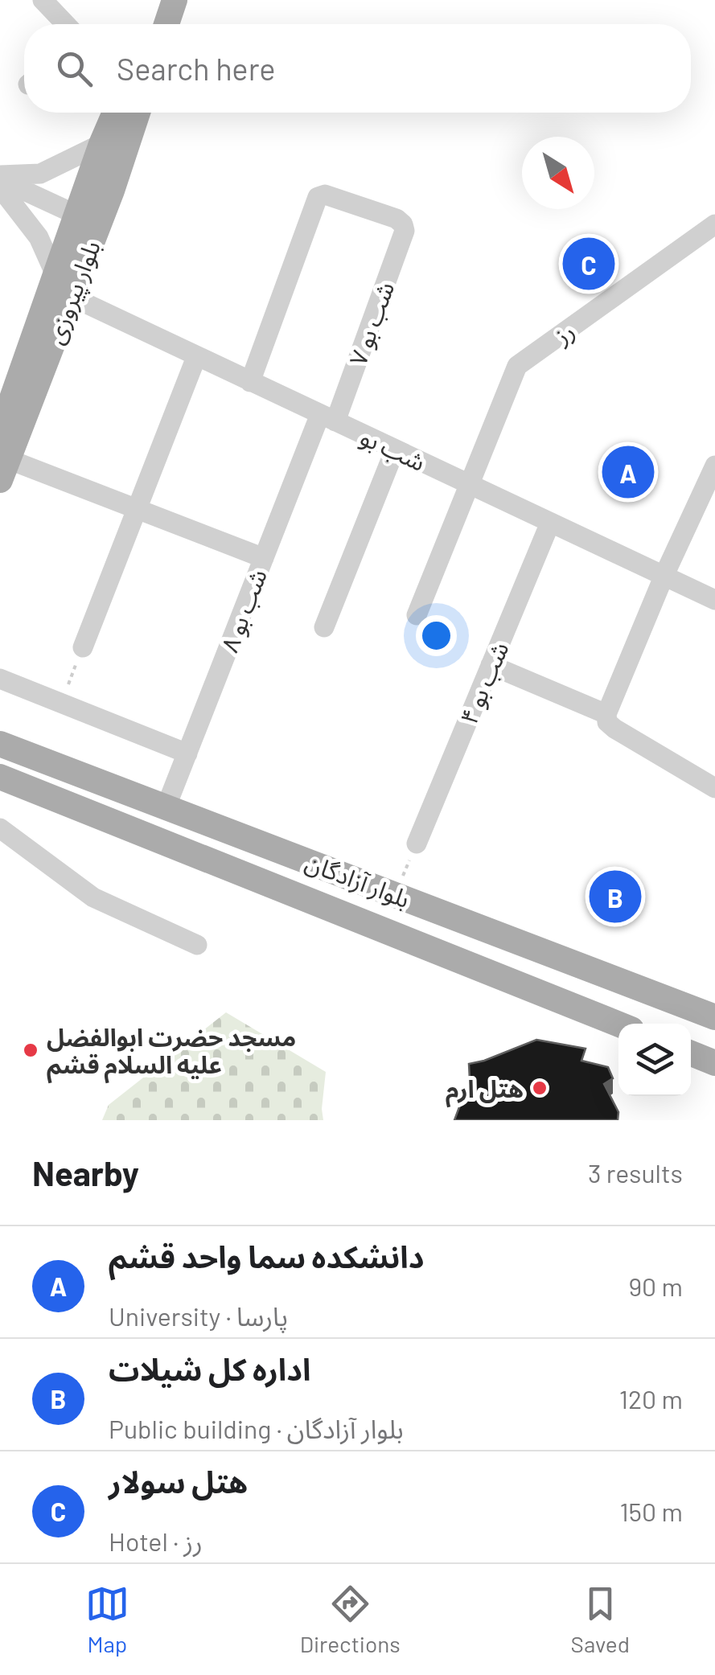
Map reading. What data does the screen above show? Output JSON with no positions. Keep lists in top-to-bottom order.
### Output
{
  "streets": {
    "main road": ["بلوار پیروزی", "بلوار آزادگان"],
    "street": [
      "شب بو ۷",
      "رز",
      "شب بو",
      "شب بو ۸",
      "شب بو ۴"
    ]
  },
  "crossings": [
    ["بلوار پیروزی", "شب بو"],
    ["شب بو ۷", "شب بو"],
    ["شب بو ۷", "شب بو ۸"],
    ["رز", "شب بو"],
    ["شب بو", "شب بو ۸"],
    ["شب بو", "شب بو ۴"],
    ["شب بو ۸", "بلوار آزادگان"]
  ],
  "places": ["مسجد حضرت ابوالفضل علیه السلام قشم", "هتل ارم"],
  "north": "bottom right",
  "page": {
    "search": "Search here",
    "pins": ["C", "A", "B"],
    "heading": ["Nearby", "3 results"],
    "list": [
      {
        "mark": "A",
        "name": "دانشکده سما واحد قشم",
        "note": "University · پارسا",
        "value": "90 m"
      },
      {
        "mark": "B",
        "name": "اداره کل شیلات",
        "note": "Public building · بلوار آزادگان",
        "value": "120 m"
      },
      {
        "mark": "C",
        "name": "هتل سولار",
        "note": "Hotel · رز",
        "value": "150 m"
      }
    ],
    "nav": ["Map", "Directions", "Saved"]
  }
}
